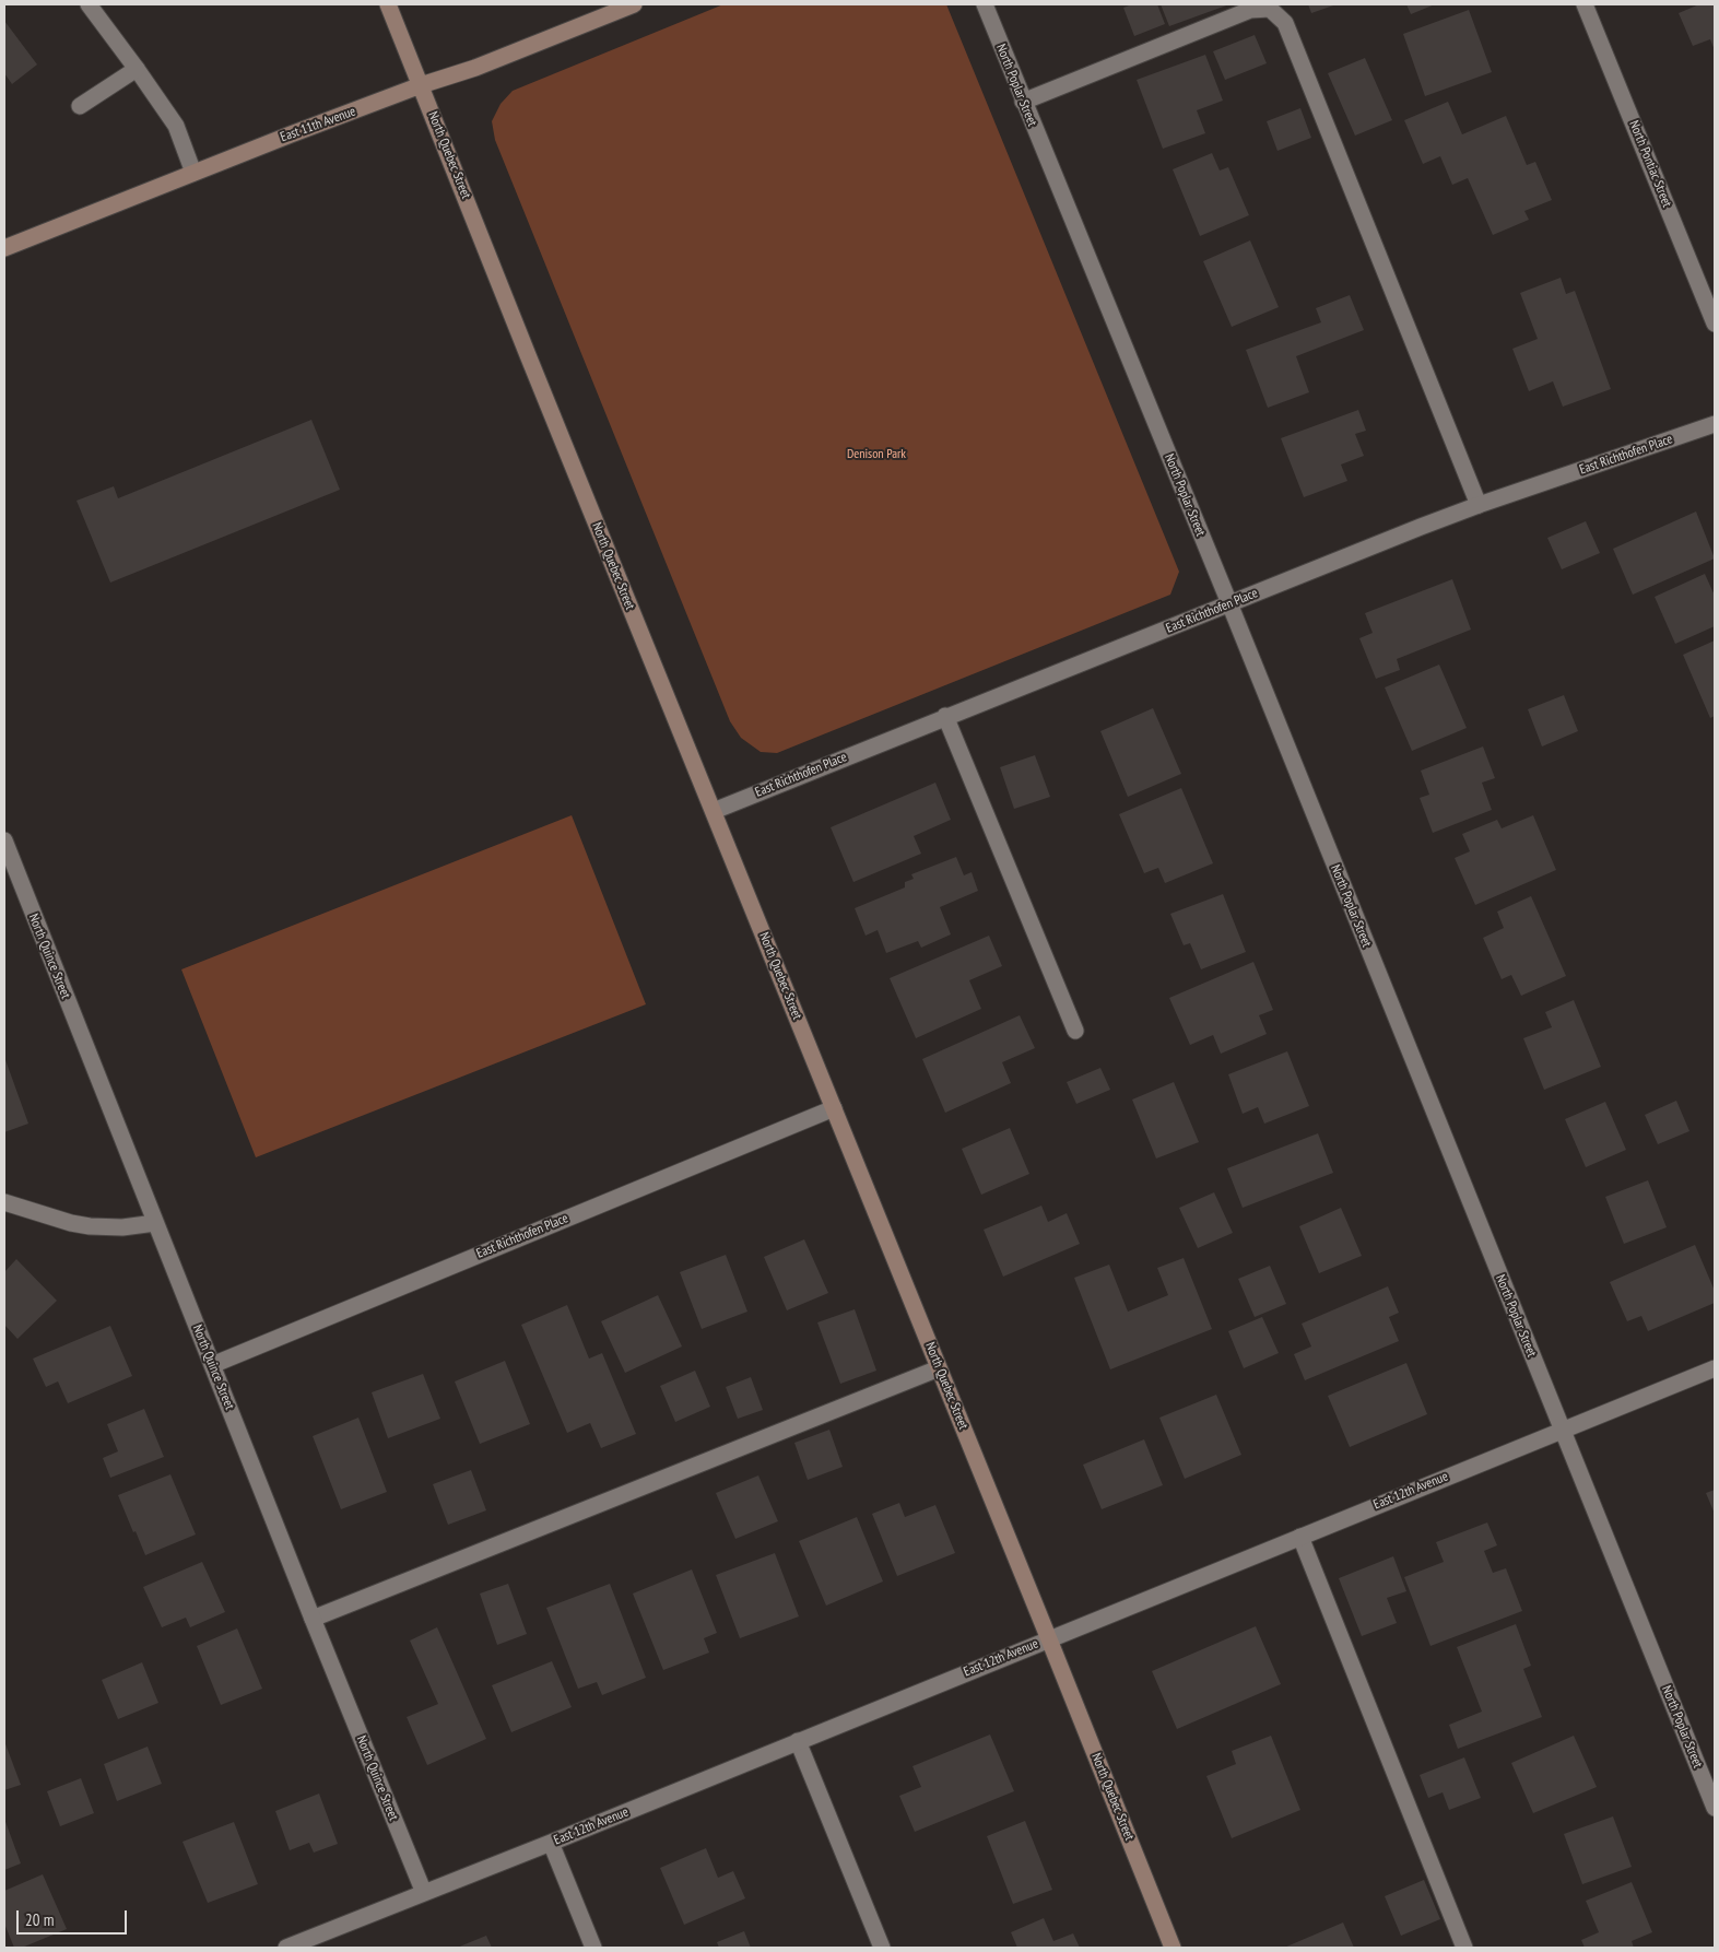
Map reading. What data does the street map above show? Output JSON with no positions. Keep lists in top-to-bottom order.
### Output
{
  "streets": {
    "main road": ["East 11th Avenue", "North Quebec Street"],
    "street": [
      "North Poplar Street",
      "North Pontiac Street",
      "East Richthofen Place",
      "North Quince Street",
      "East 12th Avenue"
    ]
  },
  "crossings": [
    ["North Poplar Street", "East Richthofen Place"],
    ["North Poplar Street", "East 12th Avenue"],
    ["East 11th Avenue", "North Quebec Street"],
    ["North Quebec Street", "East Richthofen Place"],
    ["North Quebec Street", "East 12th Avenue"],
    ["East Richthofen Place", "North Quince Street"],
    ["North Quince Street", "East 12th Avenue"]
  ],
  "parks": ["Denison Park"],
  "scale_bar": "20 m"
}
